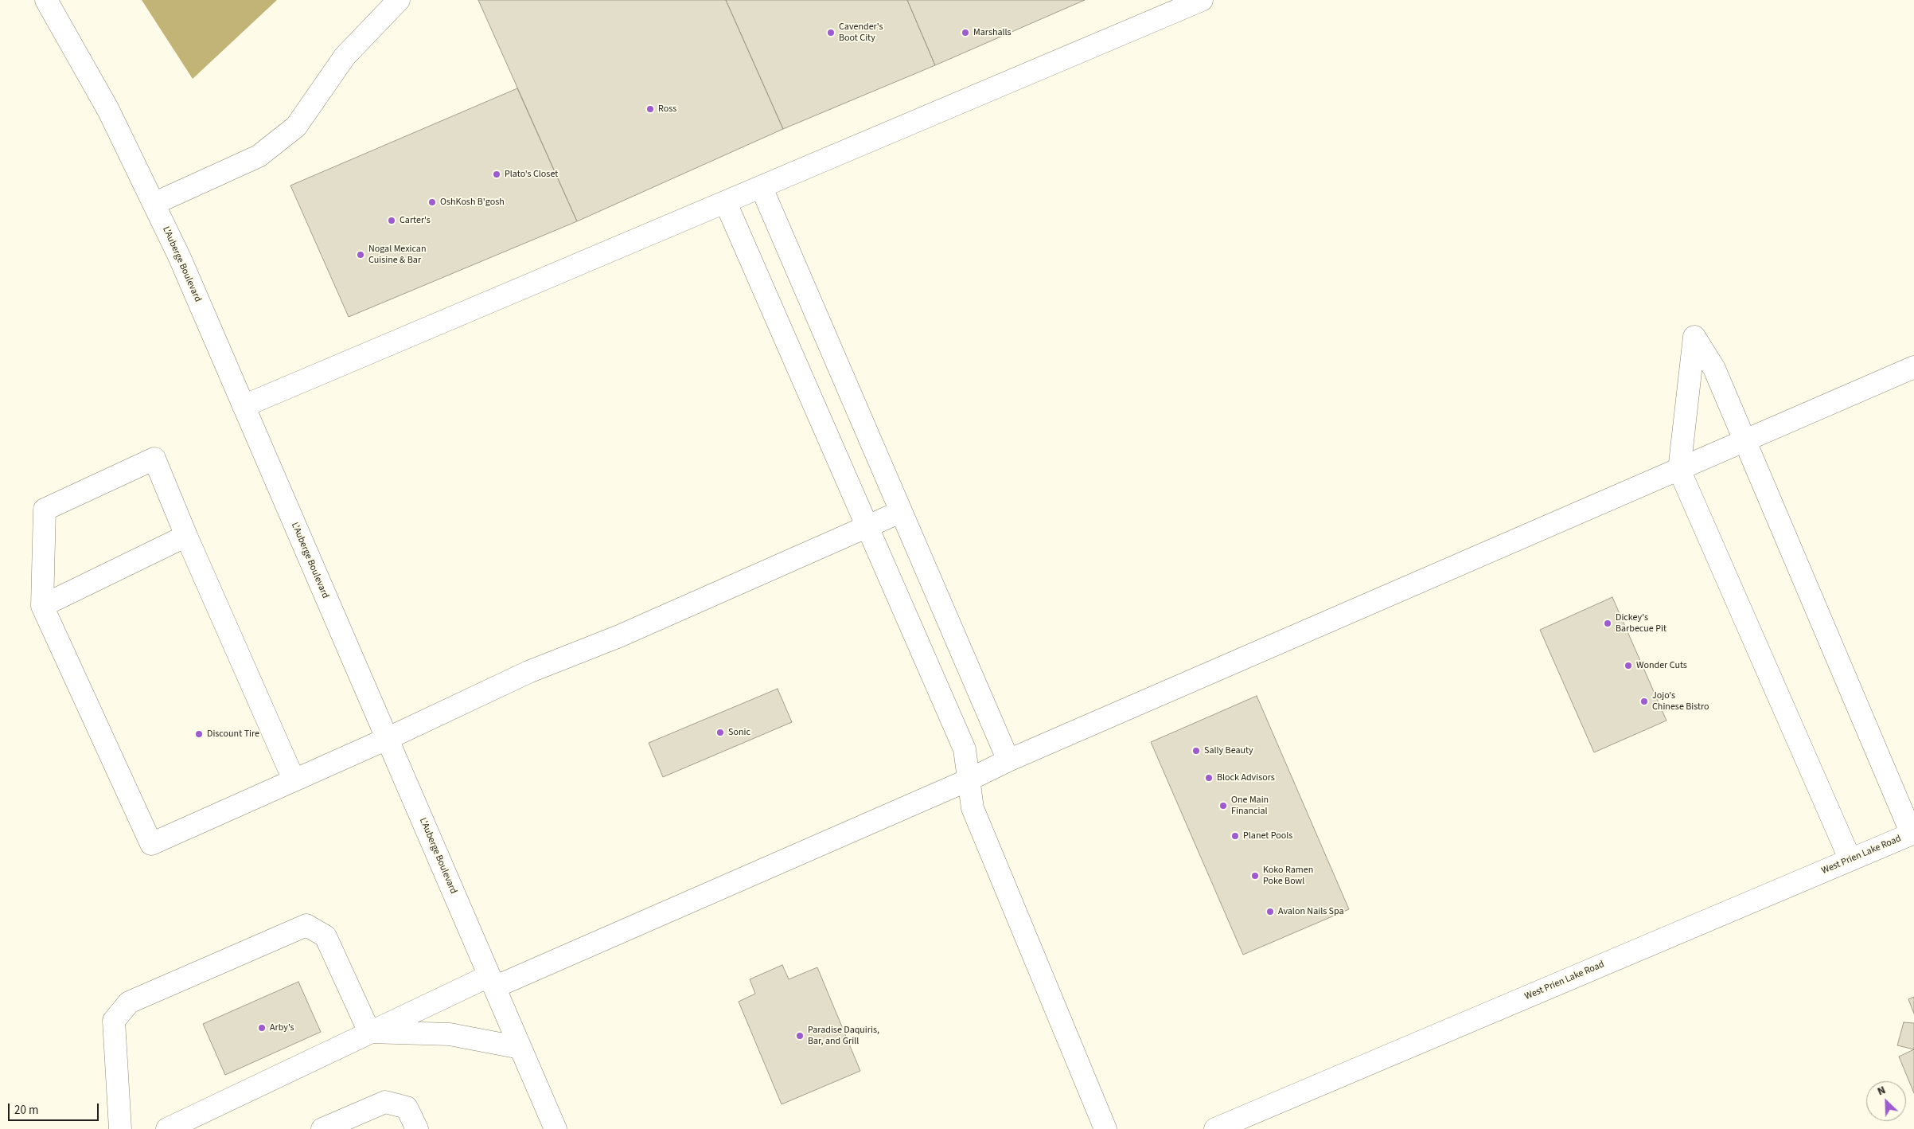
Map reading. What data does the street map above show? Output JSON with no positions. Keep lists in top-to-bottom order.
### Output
{
  "streets": {
    "street": ["L'Auberge Boulevard", "West Prien Lake Road"]
  },
  "places": [
    "Cavender's Boot City",
    "Marshalls",
    "Ross",
    "Plato's Closet",
    "OshKosh B'gosh",
    "Carter's",
    "Nogal Mexican Cuisine & Bar",
    "Dickey's Barbecue Pit",
    "Wonder Cuts",
    "Jojo's Chinese Bistro",
    "Sonic",
    "Discount Tire",
    "Sally Beauty",
    "Block Advisors",
    "One Main Financial",
    "Planet Pools",
    "Koko Ramen Poke Bowl",
    "Avalon Nails Spa",
    "Arby's",
    "Paradise Daquiris, Bar, and Grill"
  ],
  "scale_bar": "20 m",
  "north": "top left"
}
